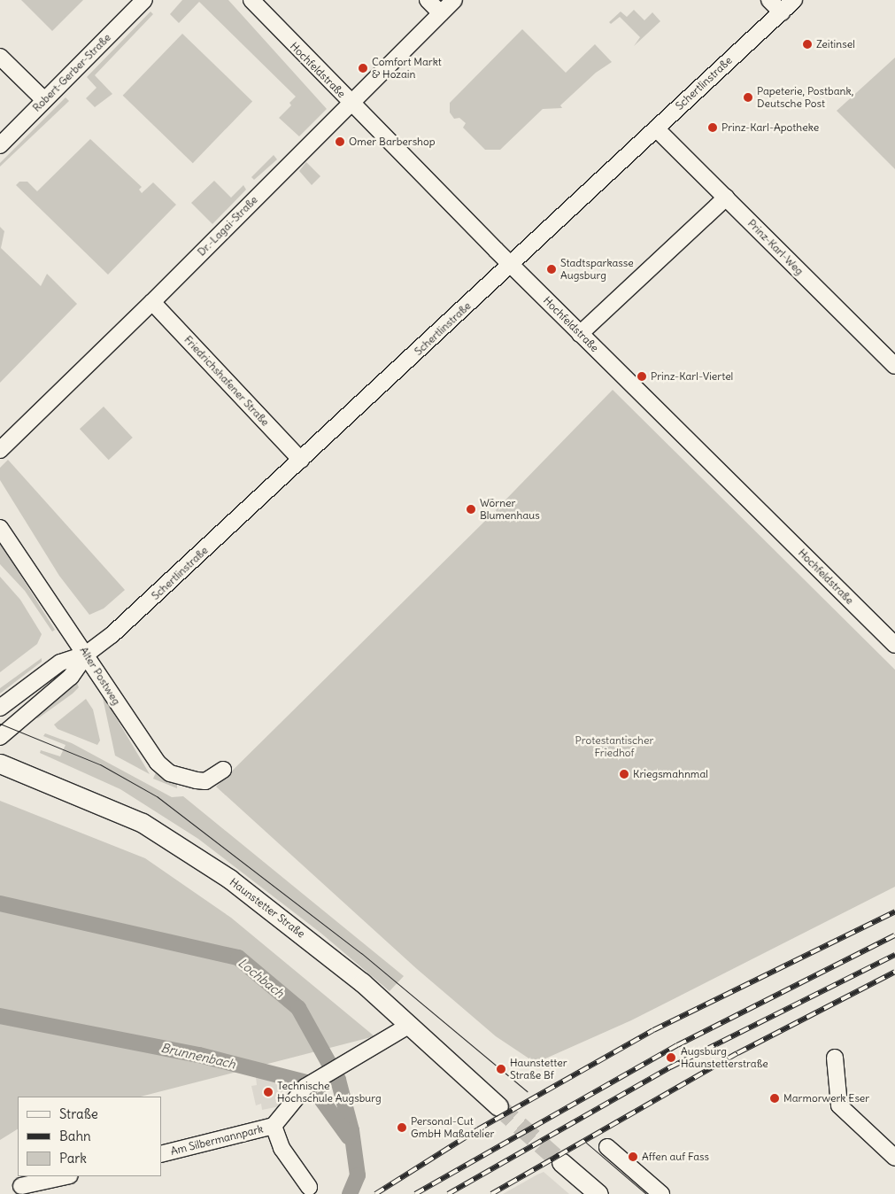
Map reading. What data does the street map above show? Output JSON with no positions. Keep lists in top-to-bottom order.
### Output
{
  "streets": {
    "main road": ["Haunstetter Straße"],
    "street": [
      "Hochfeldstraße",
      "Robert-Gerber-Straße",
      "Schertlinstraße",
      "Dr.-Lagai-Straße",
      "Prinz-Karl-Weg",
      "Friedrichshafener Straße",
      "Alter Postweg",
      "Am Silbermannpark"
    ]
  },
  "crossings": [
    ["Hochfeldstraße", "Schertlinstraße"],
    ["Hochfeldstraße", "Dr.-Lagai-Straße"],
    ["Schertlinstraße", "Prinz-Karl-Weg"],
    ["Schertlinstraße", "Friedrichshafener Straße"],
    ["Schertlinstraße", "Alter Postweg"],
    ["Dr.-Lagai-Straße", "Friedrichshafener Straße"],
    ["Haunstetter Straße", "Am Silbermannpark"]
  ],
  "water": ["Lochbach", "Brunnenbach"],
  "parks": ["Protestantischer Friedhof"],
  "places": [
    "Zeitinsel",
    "Comfort Markt & Hozain",
    "Papeterie, Postbank, Deutsche Post",
    "Prinz-Karl-Apotheke",
    "Omer Barbershop",
    "Stadtsparkasse Augsburg",
    "Prinz-Karl-Viertel",
    "Wörner Blumenhaus",
    "Kriegsmahnmal",
    "Augsburg Haunstetterstraße",
    "Haunstetter Straße Bf",
    "Technische Hochschule Augsburg",
    "Marmorwerk Eser",
    "Personal-Cut GmbH Maßatelier",
    "Affen auf Fass"
  ],
  "legend": ["Straße", "Bahn", "Park"]
}
